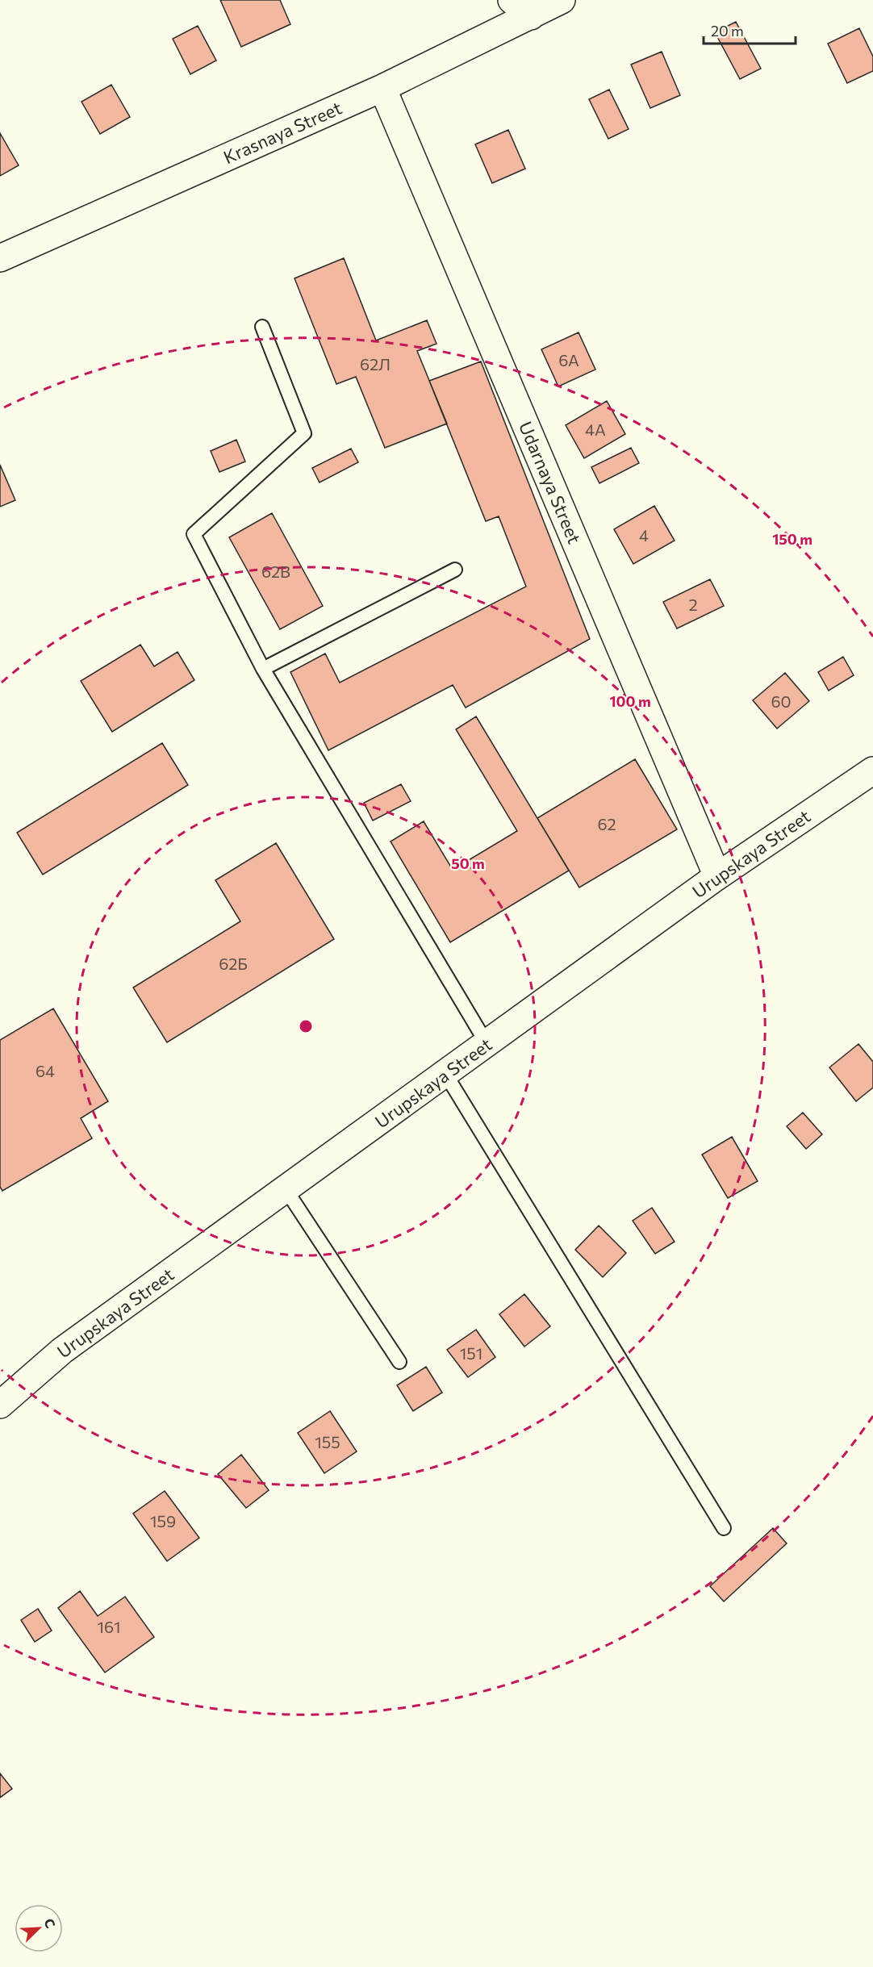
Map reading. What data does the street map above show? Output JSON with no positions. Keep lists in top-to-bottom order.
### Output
{
  "streets": {
    "street": ["Krasnaya Street", "Udarnaya Street", "Urupskaya Street"]
  },
  "crossings": [
    ["Krasnaya Street", "Udarnaya Street"],
    ["Udarnaya Street", "Urupskaya Street"]
  ],
  "house_numbers": [
    "6А",
    "62Л",
    "4А",
    "4",
    "62В",
    "2",
    "60",
    "62",
    "62Б",
    "64",
    "151",
    "155",
    "159",
    "161"
  ],
  "scale_bar": "20 m",
  "north": "top right",
  "rings": ["150 m", "100 m", "50 m"]
}
